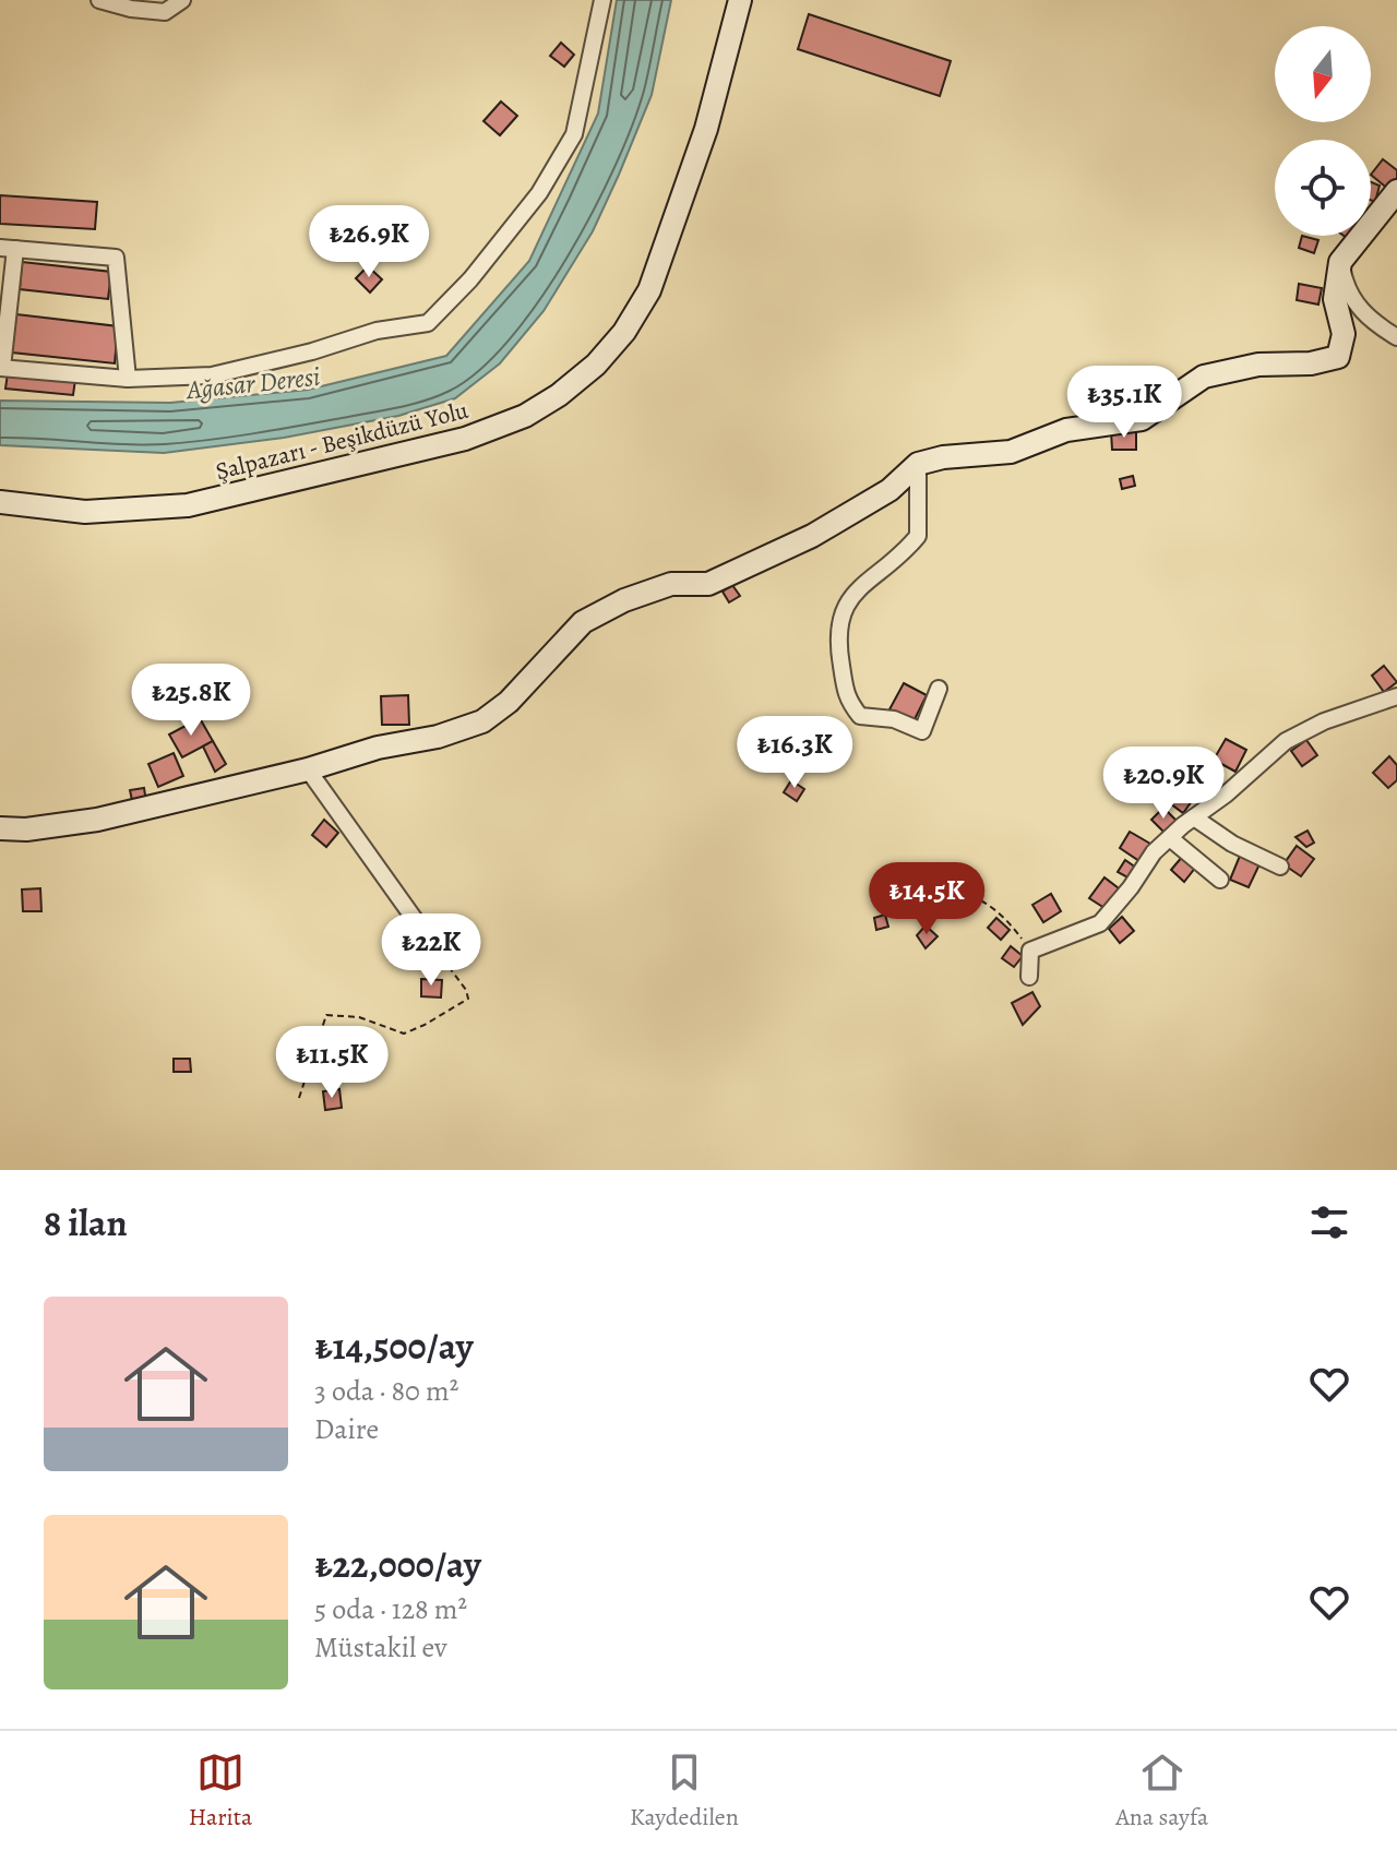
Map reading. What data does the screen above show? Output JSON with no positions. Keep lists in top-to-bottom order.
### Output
{
  "streets": {
    "street": ["Şalpazarı - Beşikdüzü Yolu"]
  },
  "water": ["Ağasar Deresi"],
  "north": "bottom",
  "page": {
    "price": [
      "₺26.9K",
      "₺35.1K",
      "₺25.8K",
      "₺16.3K",
      "₺20.9K",
      "₺14.5K",
      "₺22K",
      "₺11.5K"
    ],
    "heading": "8 ilan",
    "list": [
      {
        "name": "₺14,500/ay",
        "note": "3 oda · 80 m² · Daire"
      },
      {
        "name": "₺22,000/ay",
        "note": "5 oda · 128 m² · Müstakil ev"
      }
    ],
    "tabs": ["Harita", "Kaydedilen", "Ana sayfa"]
  }
}
